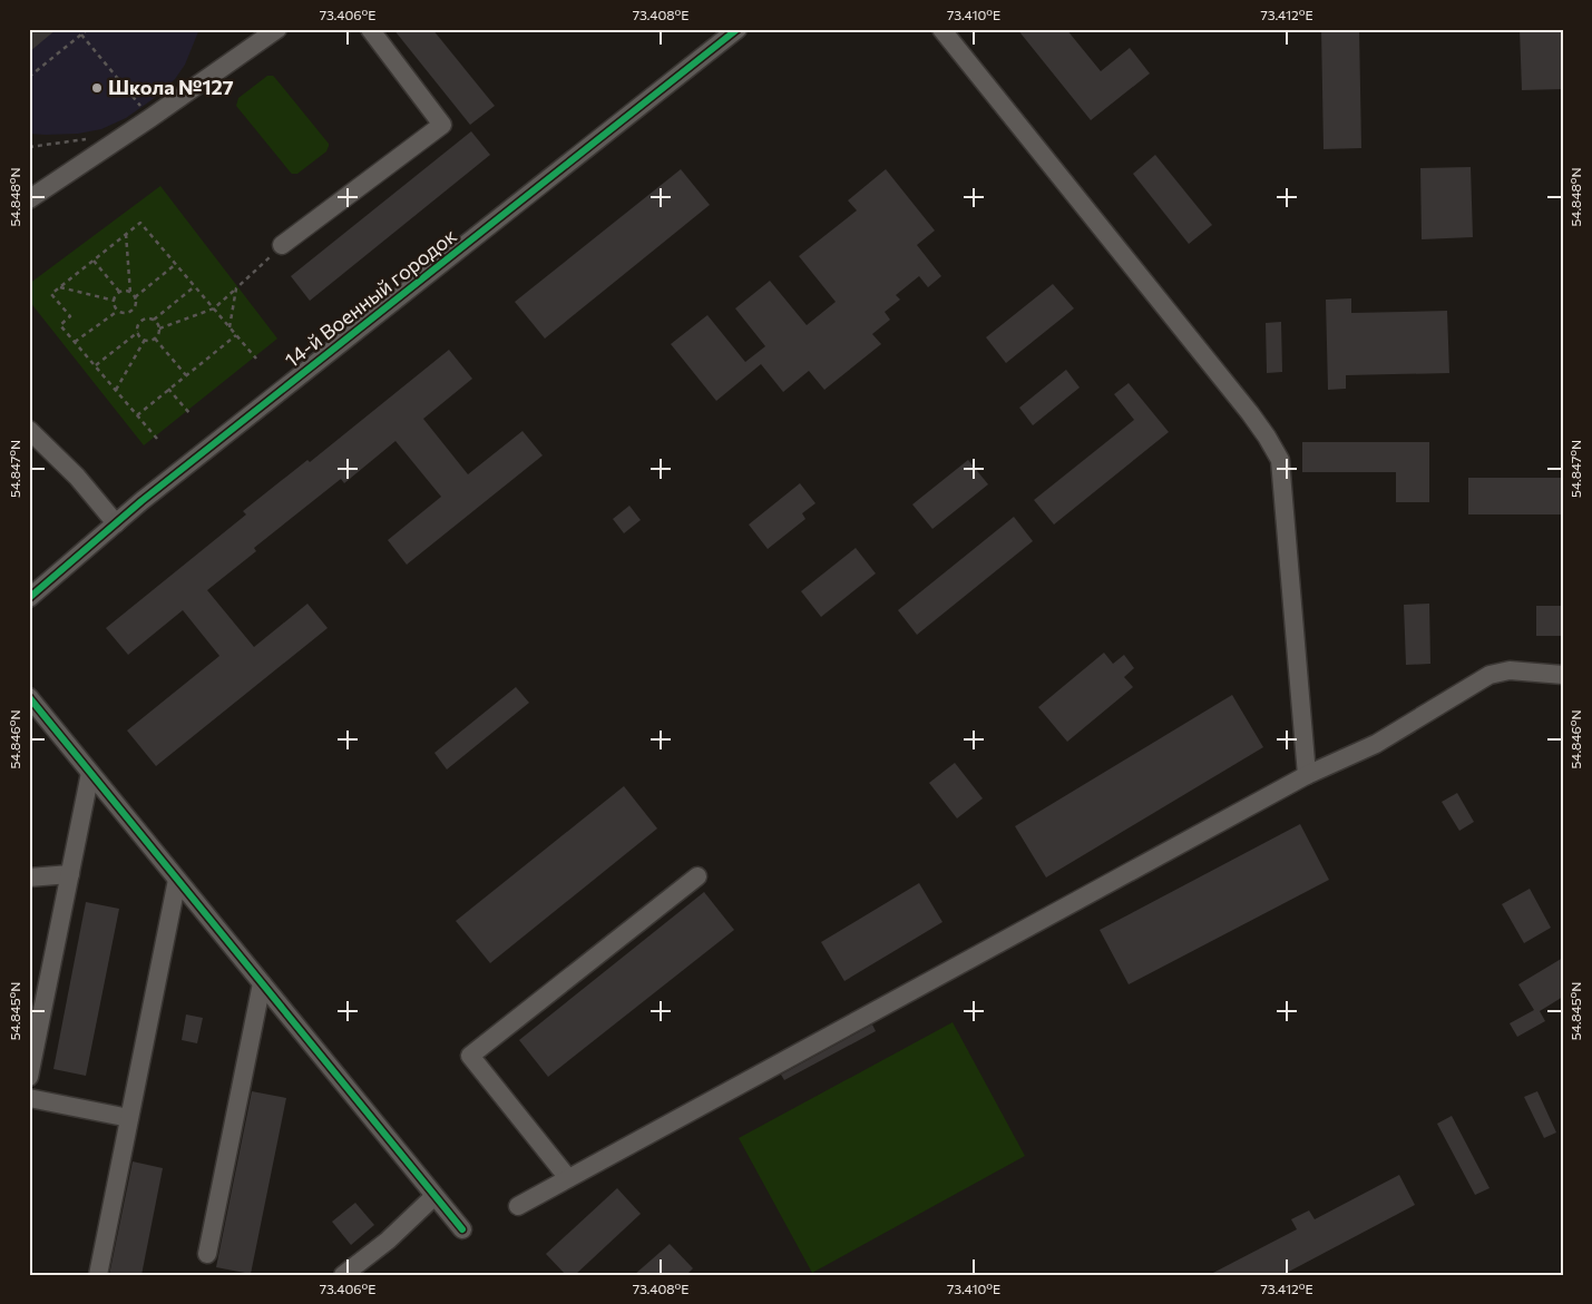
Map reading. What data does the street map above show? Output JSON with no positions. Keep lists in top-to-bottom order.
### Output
{
  "streets": {
    "street": ["14-й Военный городок"]
  },
  "places": ["Школа №127"],
  "coordinates": [
    "73.406°E",
    "73.408°E",
    "73.410°E",
    "73.412°E",
    "54.848°N",
    "54.847°N",
    "54.846°N",
    "54.845°N"
  ]
}
